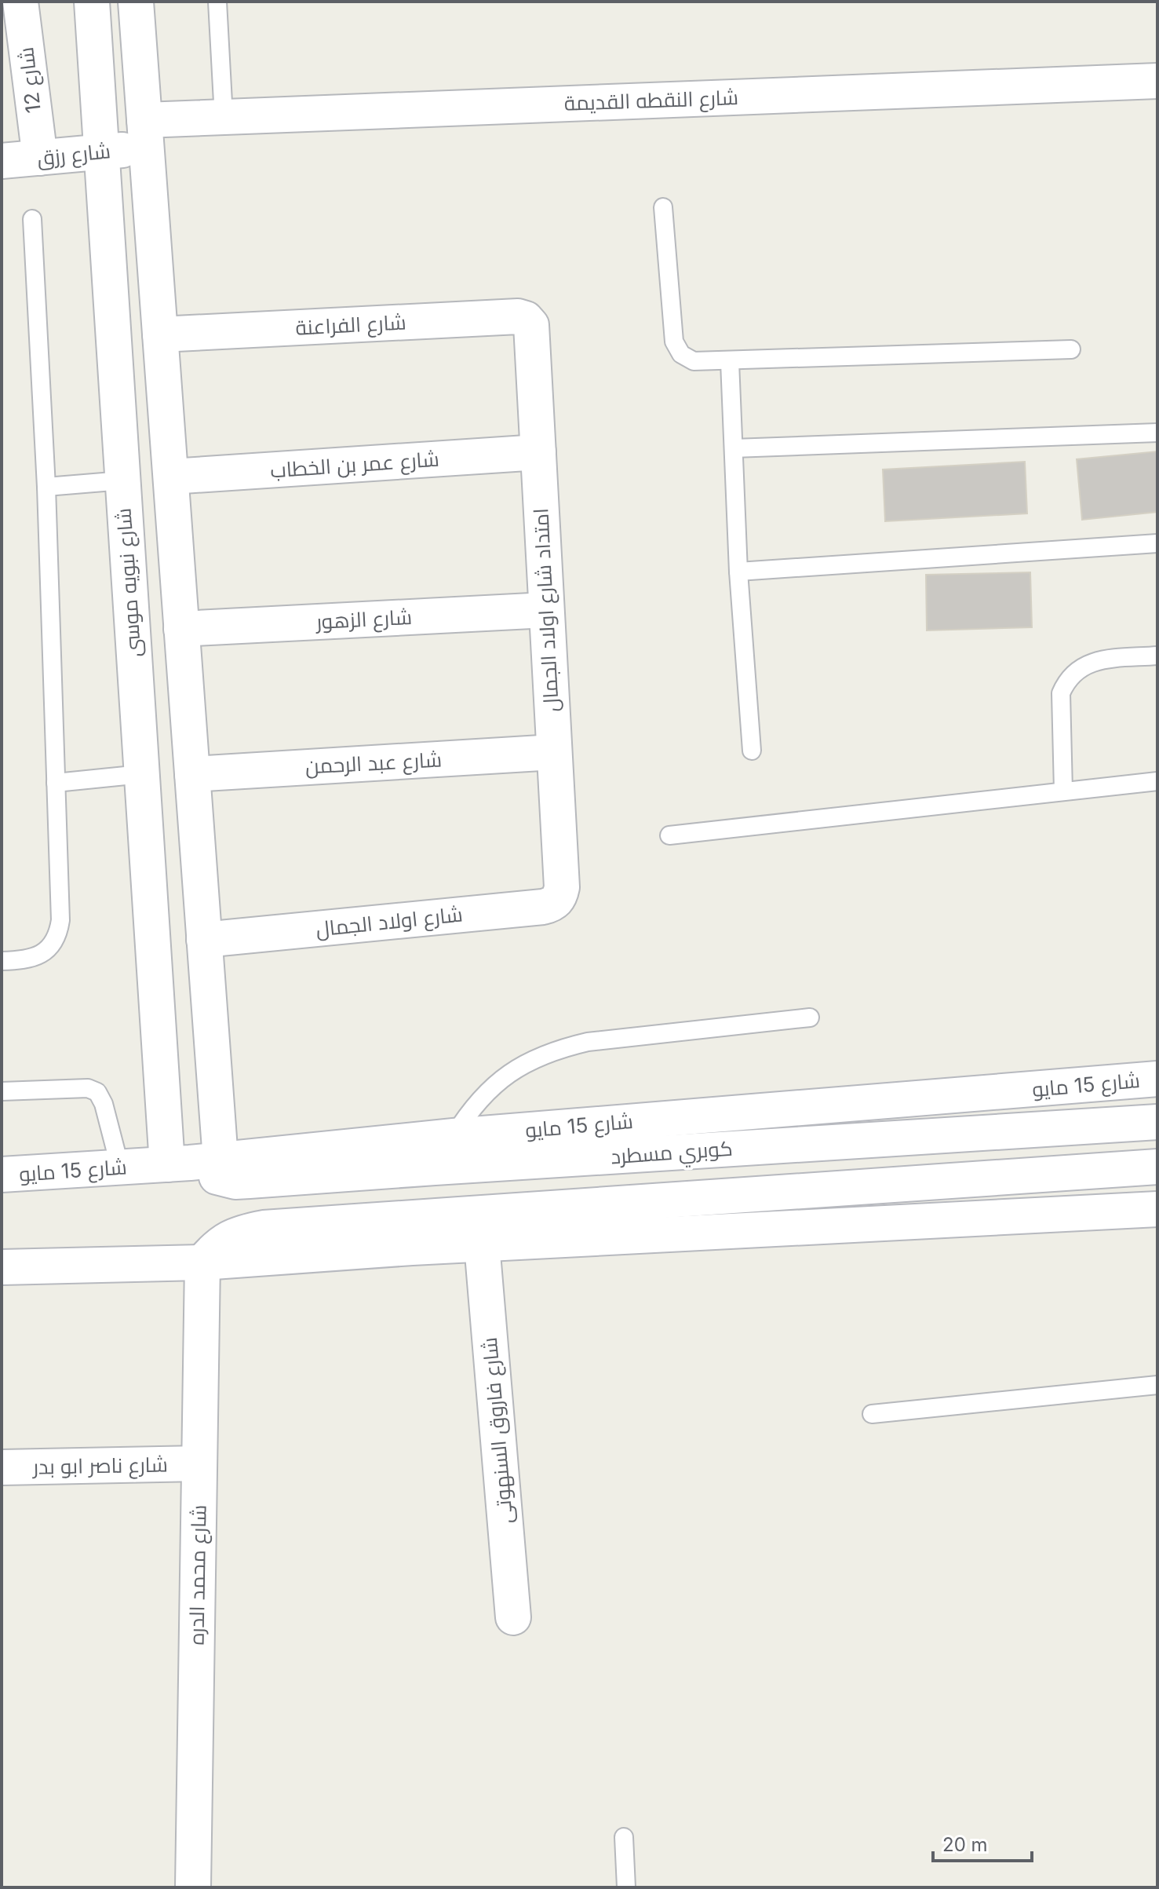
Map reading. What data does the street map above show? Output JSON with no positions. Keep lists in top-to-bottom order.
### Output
{
  "streets": {
    "street": [
      "شارع 12",
      "شارع النقطه القديمة",
      "شارع رزق",
      "شارع الفراعنة",
      "شارع عمر بن الخطاب",
      "شارع نبويه موسى",
      "امتداد شارع اولاد الجمال",
      "شارع الزهور",
      "شارع عبد الرحمن",
      "شارع اولاد الجمال",
      "شارع 15 مايو",
      "كوبري مسطرد",
      "شارع فاروق السنهوتى",
      "شارع ناصر ابو بدر",
      "شارع محمد الدره"
    ]
  },
  "crossings": [
    ["شارع 12", "شارع رزق"],
    ["شارع النقطه القديمة", "شارع رزق"],
    ["شارع رزق", "شارع نبويه موسى"],
    ["شارع الفراعنة", "امتداد شارع اولاد الجمال"],
    ["شارع عمر بن الخطاب", "امتداد شارع اولاد الجمال"],
    ["شارع نبويه موسى", "شارع 15 مايو"],
    ["شارع نبويه موسى", "كوبري مسطرد"],
    ["امتداد شارع اولاد الجمال", "شارع الزهور"],
    ["امتداد شارع اولاد الجمال", "شارع عبد الرحمن"],
    ["امتداد شارع اولاد الجمال", "شارع اولاد الجمال"],
    ["شارع 15 مايو", "كوبري مسطرد"],
    ["شارع ناصر ابو بدر", "شارع محمد الدره"]
  ],
  "scale_bar": "20 m"
}
